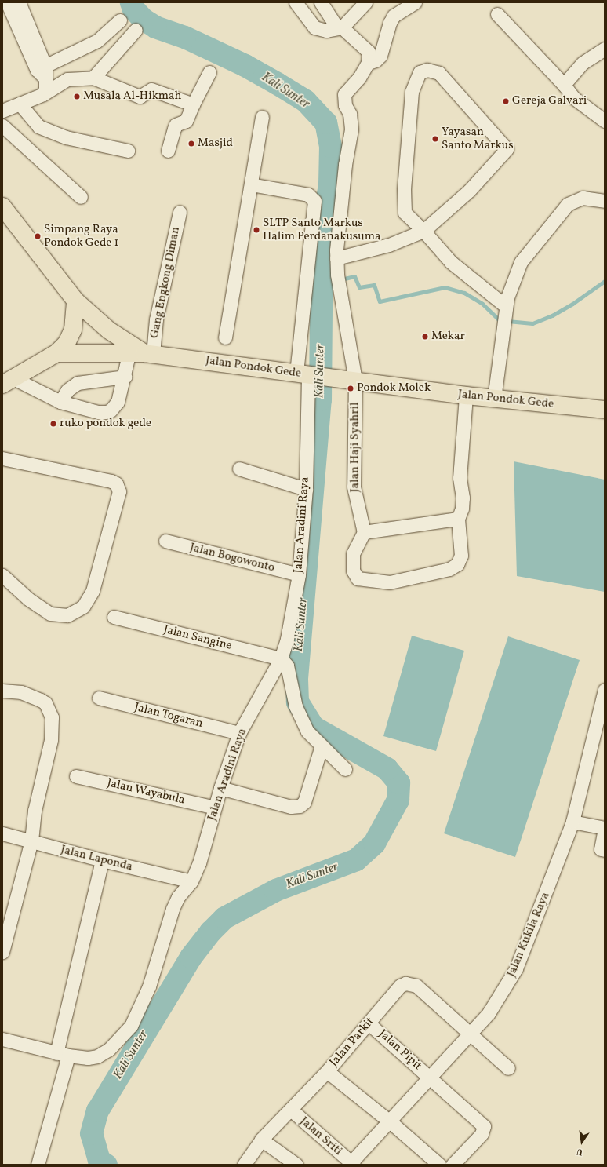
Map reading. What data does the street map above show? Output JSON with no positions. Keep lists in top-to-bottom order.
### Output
{
  "streets": {
    "main road": ["Jalan Pondok Gede"],
    "street": [
      "Gang Engkong Diman",
      "Jalan Haji Syahril",
      "Jalan Aradini Raya",
      "Jalan Bogowonto",
      "Jalan Sangine",
      "Jalan Togaran",
      "Jalan Wayabula",
      "Jalan Laponda",
      "Jalan Kukila Raya",
      "Jalan Parkit",
      "Jalan Pipit",
      "Jalan Sriti"
    ]
  },
  "crossings": [
    ["Gang Engkong Diman", "Jalan Pondok Gede"],
    ["Jalan Pondok Gede", "Jalan Haji Syahril"],
    ["Jalan Pondok Gede", "Jalan Aradini Raya"],
    ["Jalan Aradini Raya", "Jalan Bogowonto"],
    ["Jalan Aradini Raya", "Jalan Sangine"],
    ["Jalan Aradini Raya", "Jalan Togaran"],
    ["Jalan Aradini Raya", "Jalan Wayabula"],
    ["Jalan Aradini Raya", "Jalan Laponda"],
    ["Jalan Kukila Raya", "Jalan Parkit"],
    ["Jalan Kukila Raya", "Jalan Pipit"],
    ["Jalan Kukila Raya", "Jalan Sriti"],
    ["Jalan Parkit", "Jalan Pipit"],
    ["Jalan Parkit", "Jalan Sriti"]
  ],
  "water": ["Kali Sunter"],
  "places": [
    "Musala Al-Hikmah",
    "Gereja Galvari",
    "Yayasan Santo Markus",
    "Masjid",
    "SLTP Santo Markus Halim Perdanakusuma",
    "Simpang Raya Pondok Gede 1",
    "Mekar",
    "Pondok Molek",
    "ruko pondok gede"
  ],
  "north": "bottom"
}
